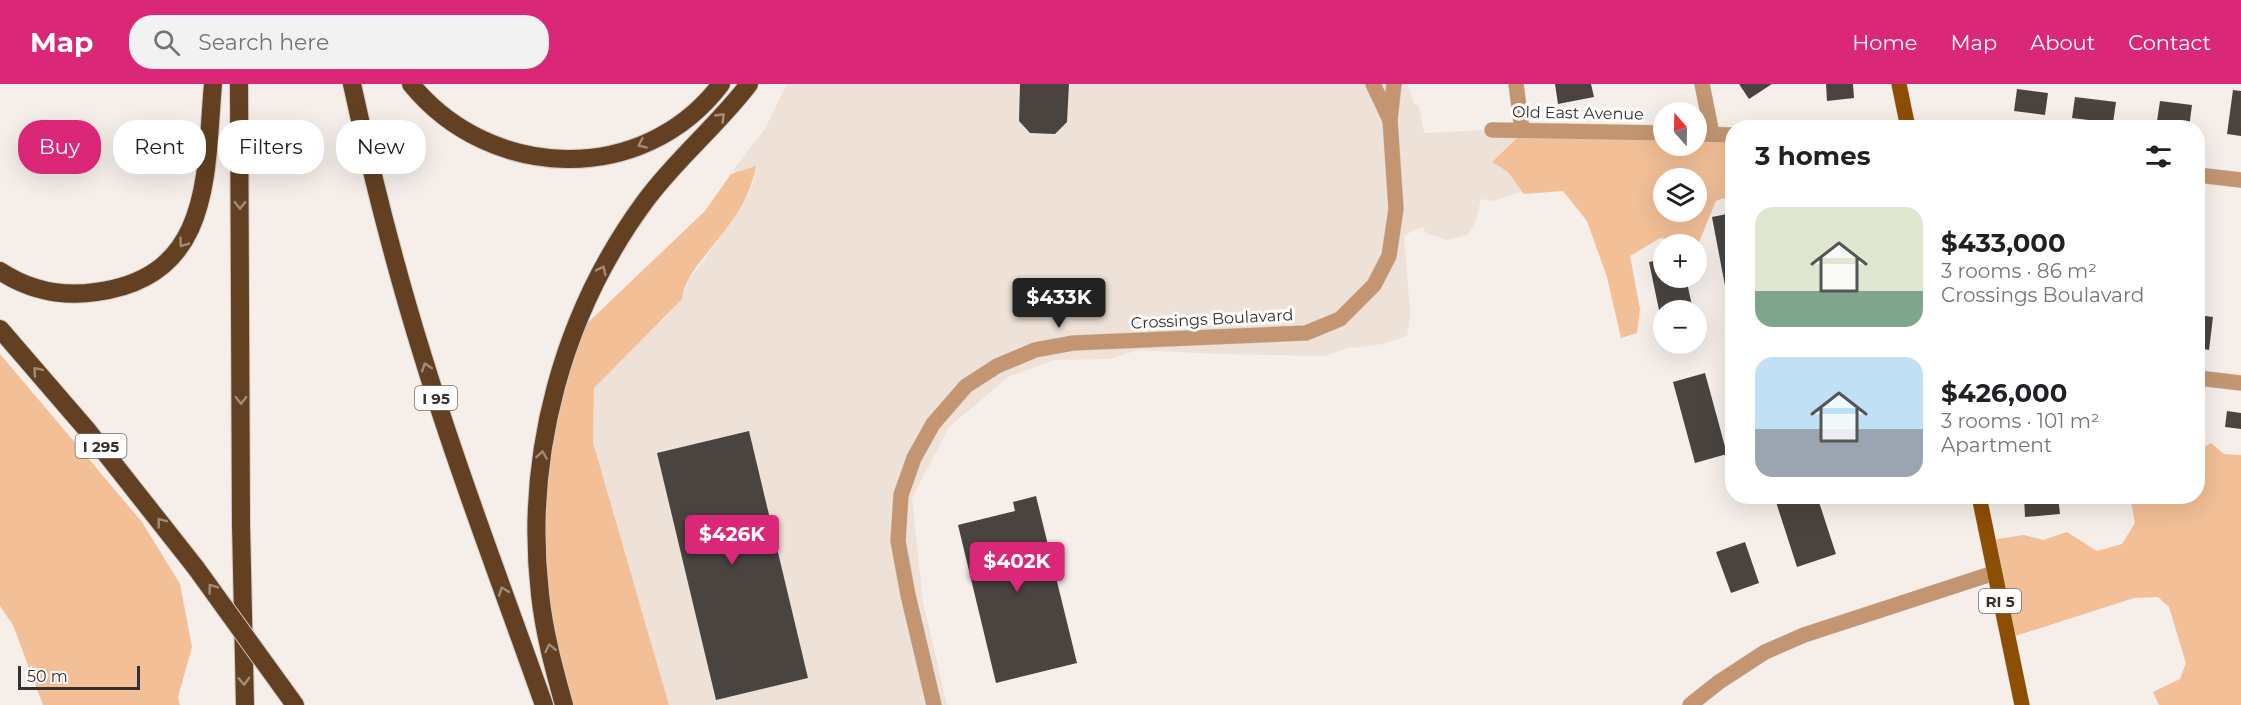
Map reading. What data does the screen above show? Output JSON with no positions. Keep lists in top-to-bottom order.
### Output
{
  "streets": {
    "highway": ["I 95", "I 295"],
    "main road": ["RI 5"],
    "street": ["Old East Avenue", "Crossings Boulavard"]
  },
  "scale_bar": "50 m",
  "north": "top",
  "page": {
    "header": "Map",
    "search": "Search here",
    "nav": [
      "Home",
      "Map",
      "About",
      "Contact"
    ],
    "map_buttons": ["+", "−"],
    "chip": [
      "Buy",
      "Rent",
      "Filters",
      "New"
    ],
    "heading": "3 homes",
    "list": [
      {
        "name": "$433,000",
        "note": "3 rooms · 86 m² · Crossings Boulavard"
      },
      {
        "name": "$426,000",
        "note": "3 rooms · 101 m² · Apartment"
      }
    ],
    "price": ["$433K", "$426K", "$402K"],
    "scale": "50 m"
  }
}
